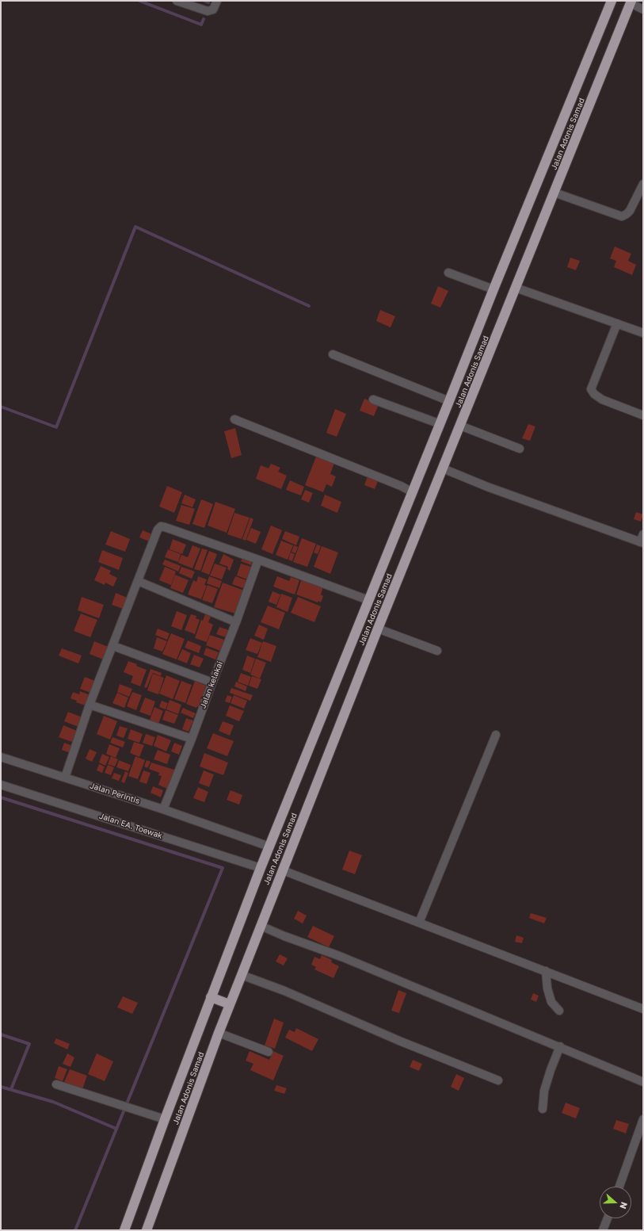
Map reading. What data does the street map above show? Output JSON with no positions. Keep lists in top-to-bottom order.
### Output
{
  "streets": {
    "highway": ["Jalan Adonis Samad"],
    "street": ["Jalan kelakai", "Jalan Perintis", "Jalan EA. Toewak"]
  },
  "crossings": [
    ["Jalan kelakai", "Jalan Perintis"]
  ],
  "north": "right"
}
